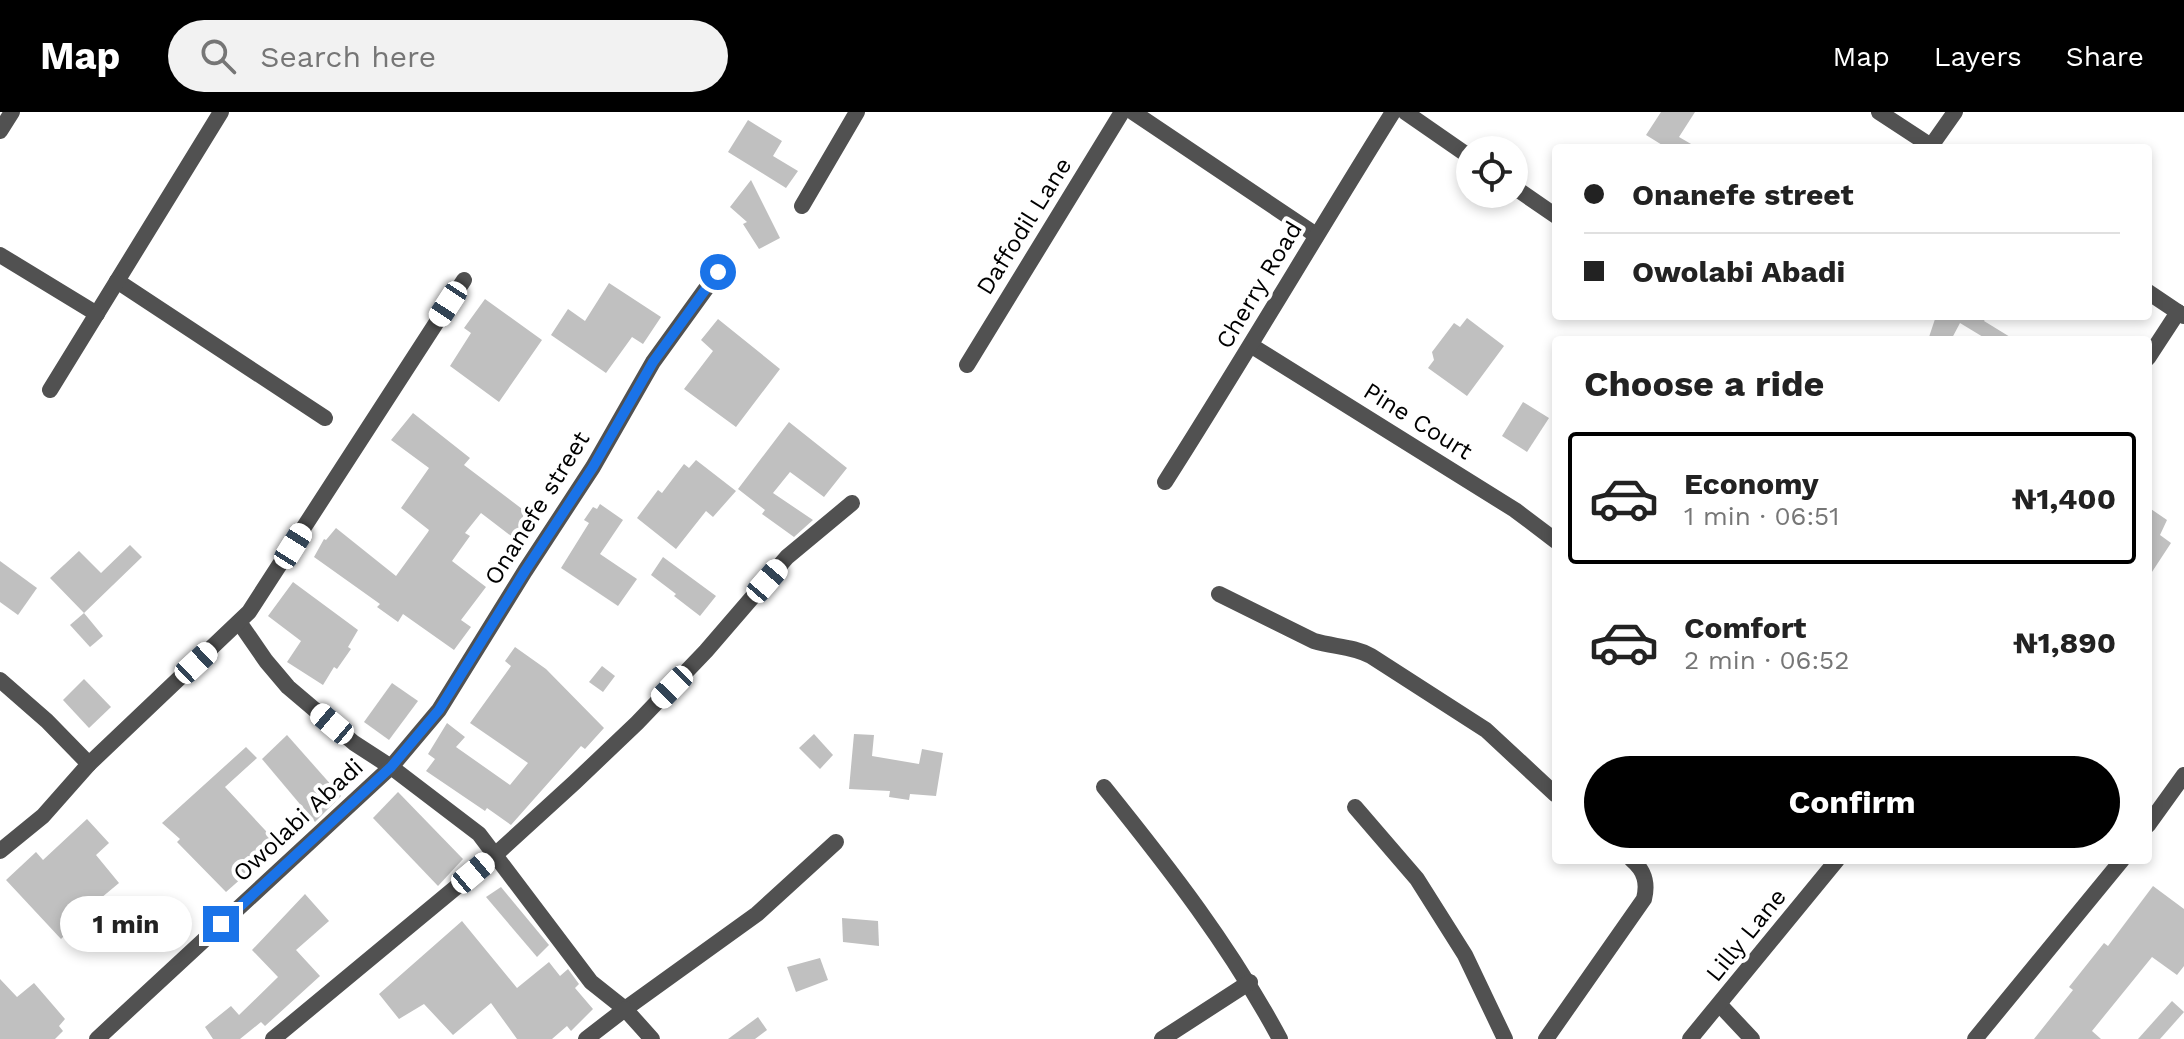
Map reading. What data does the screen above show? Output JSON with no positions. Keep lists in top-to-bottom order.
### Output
{
  "streets": {
    "street": [
      "Daffodil Lane",
      "Cherry Road",
      "Pine Court",
      "Onanefe street",
      "Owolabi Abadi",
      "Lilly Lane"
    ]
  },
  "crossings": [
    ["Cherry Road", "Pine Court"],
    ["Onanefe street", "Owolabi Abadi"]
  ],
  "page": {
    "header": "Map",
    "search": "Search here",
    "nav": ["Map", "Layers", "Share"],
    "banner": ["Onanefe street", "Owolabi Abadi"],
    "heading": "Choose a ride",
    "list": [
      {
        "name": "Economy",
        "note": "1 min · 06:51",
        "value": "₦1,400"
      },
      {
        "name": "Comfort",
        "note": "2 min · 06:52",
        "value": "₦1,890"
      }
    ],
    "buttons": "Confirm",
    "bubble": "1 min"
  }
}
